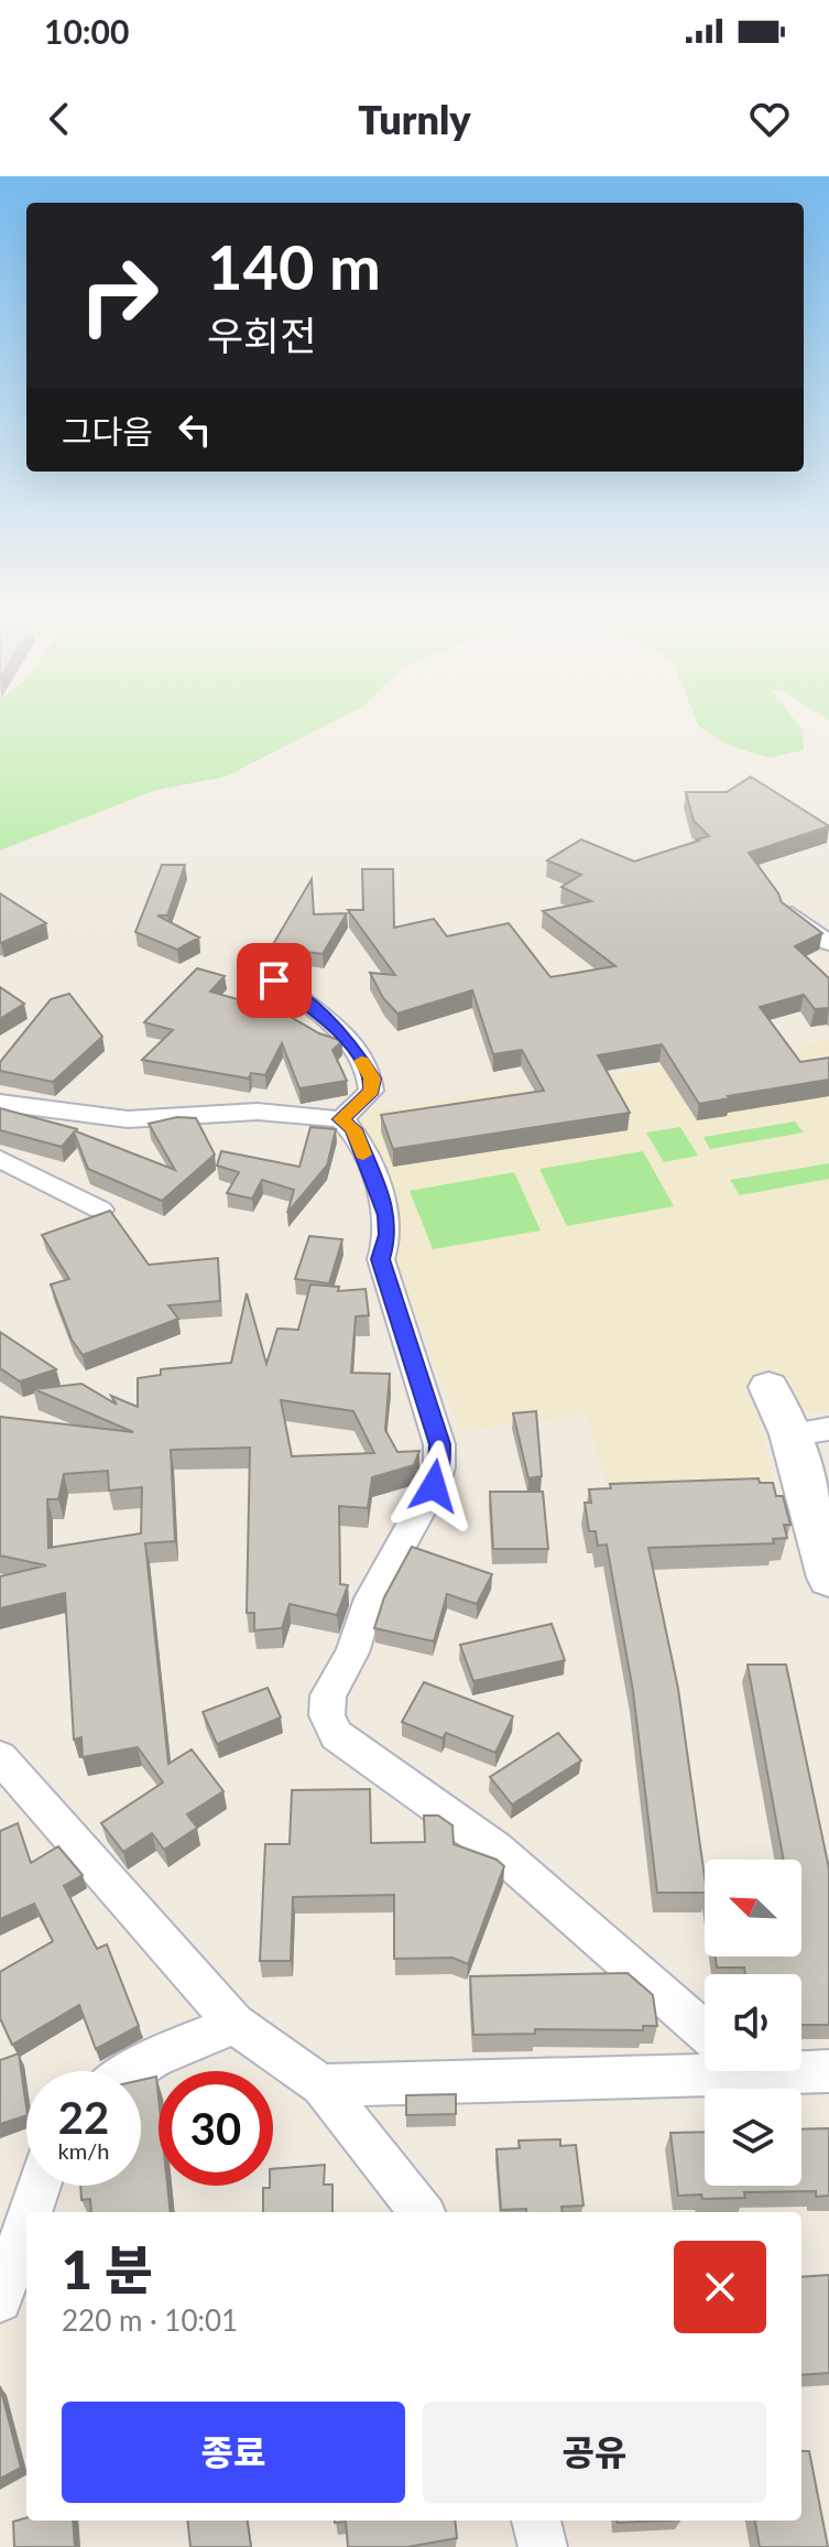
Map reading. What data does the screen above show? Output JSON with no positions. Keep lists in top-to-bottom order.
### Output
{
  "north": "top left",
  "page": {
    "status": "10:00",
    "header": "Turnly",
    "turn": ["140 m", "우회전"],
    "then": "그다음",
    "speed": "22 km/h",
    "limit": "30",
    "heading": ["1 분", "220 m · 10:01"],
    "buttons": ["종료", "공유"]
  }
}
